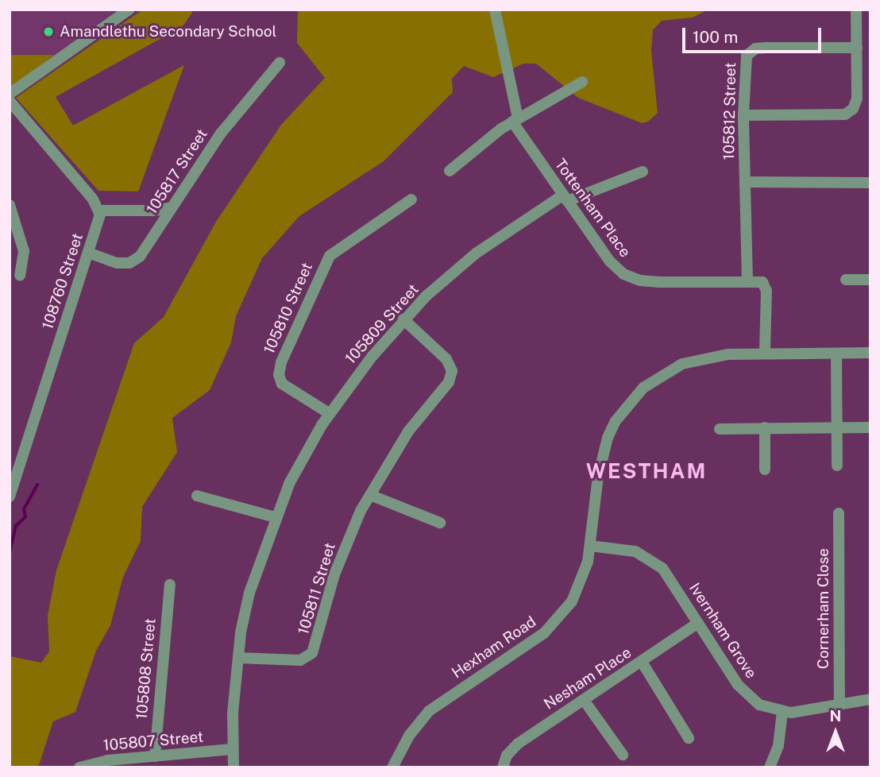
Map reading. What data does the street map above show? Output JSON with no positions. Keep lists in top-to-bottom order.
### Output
{
  "streets": {
    "street": [
      "105812 Street",
      "105817 Street",
      "Tottenham Place",
      "108760 Street",
      "105810 Street",
      "105809 Street",
      "105811 Street",
      "Cornerham Close",
      "Ivernham Grove",
      "Hexham Road",
      "105808 Street",
      "Nesham Place",
      "105807 Street"
    ]
  },
  "crossings": [
    ["105812 Street", "Tottenham Place"],
    ["105817 Street", "108760 Street"],
    ["Tottenham Place", "105809 Street"],
    ["105810 Street", "105809 Street"],
    ["105809 Street", "105811 Street"],
    ["105809 Street", "105807 Street"],
    ["Cornerham Close", "Ivernham Grove"],
    ["Ivernham Grove", "Hexham Road"],
    ["Ivernham Grove", "Nesham Place"],
    ["105808 Street", "105807 Street"]
  ],
  "districts": ["WESTHAM"],
  "places": ["Amandlethu Secondary School"],
  "scale_bar": "100 m",
  "north": "top"
}
